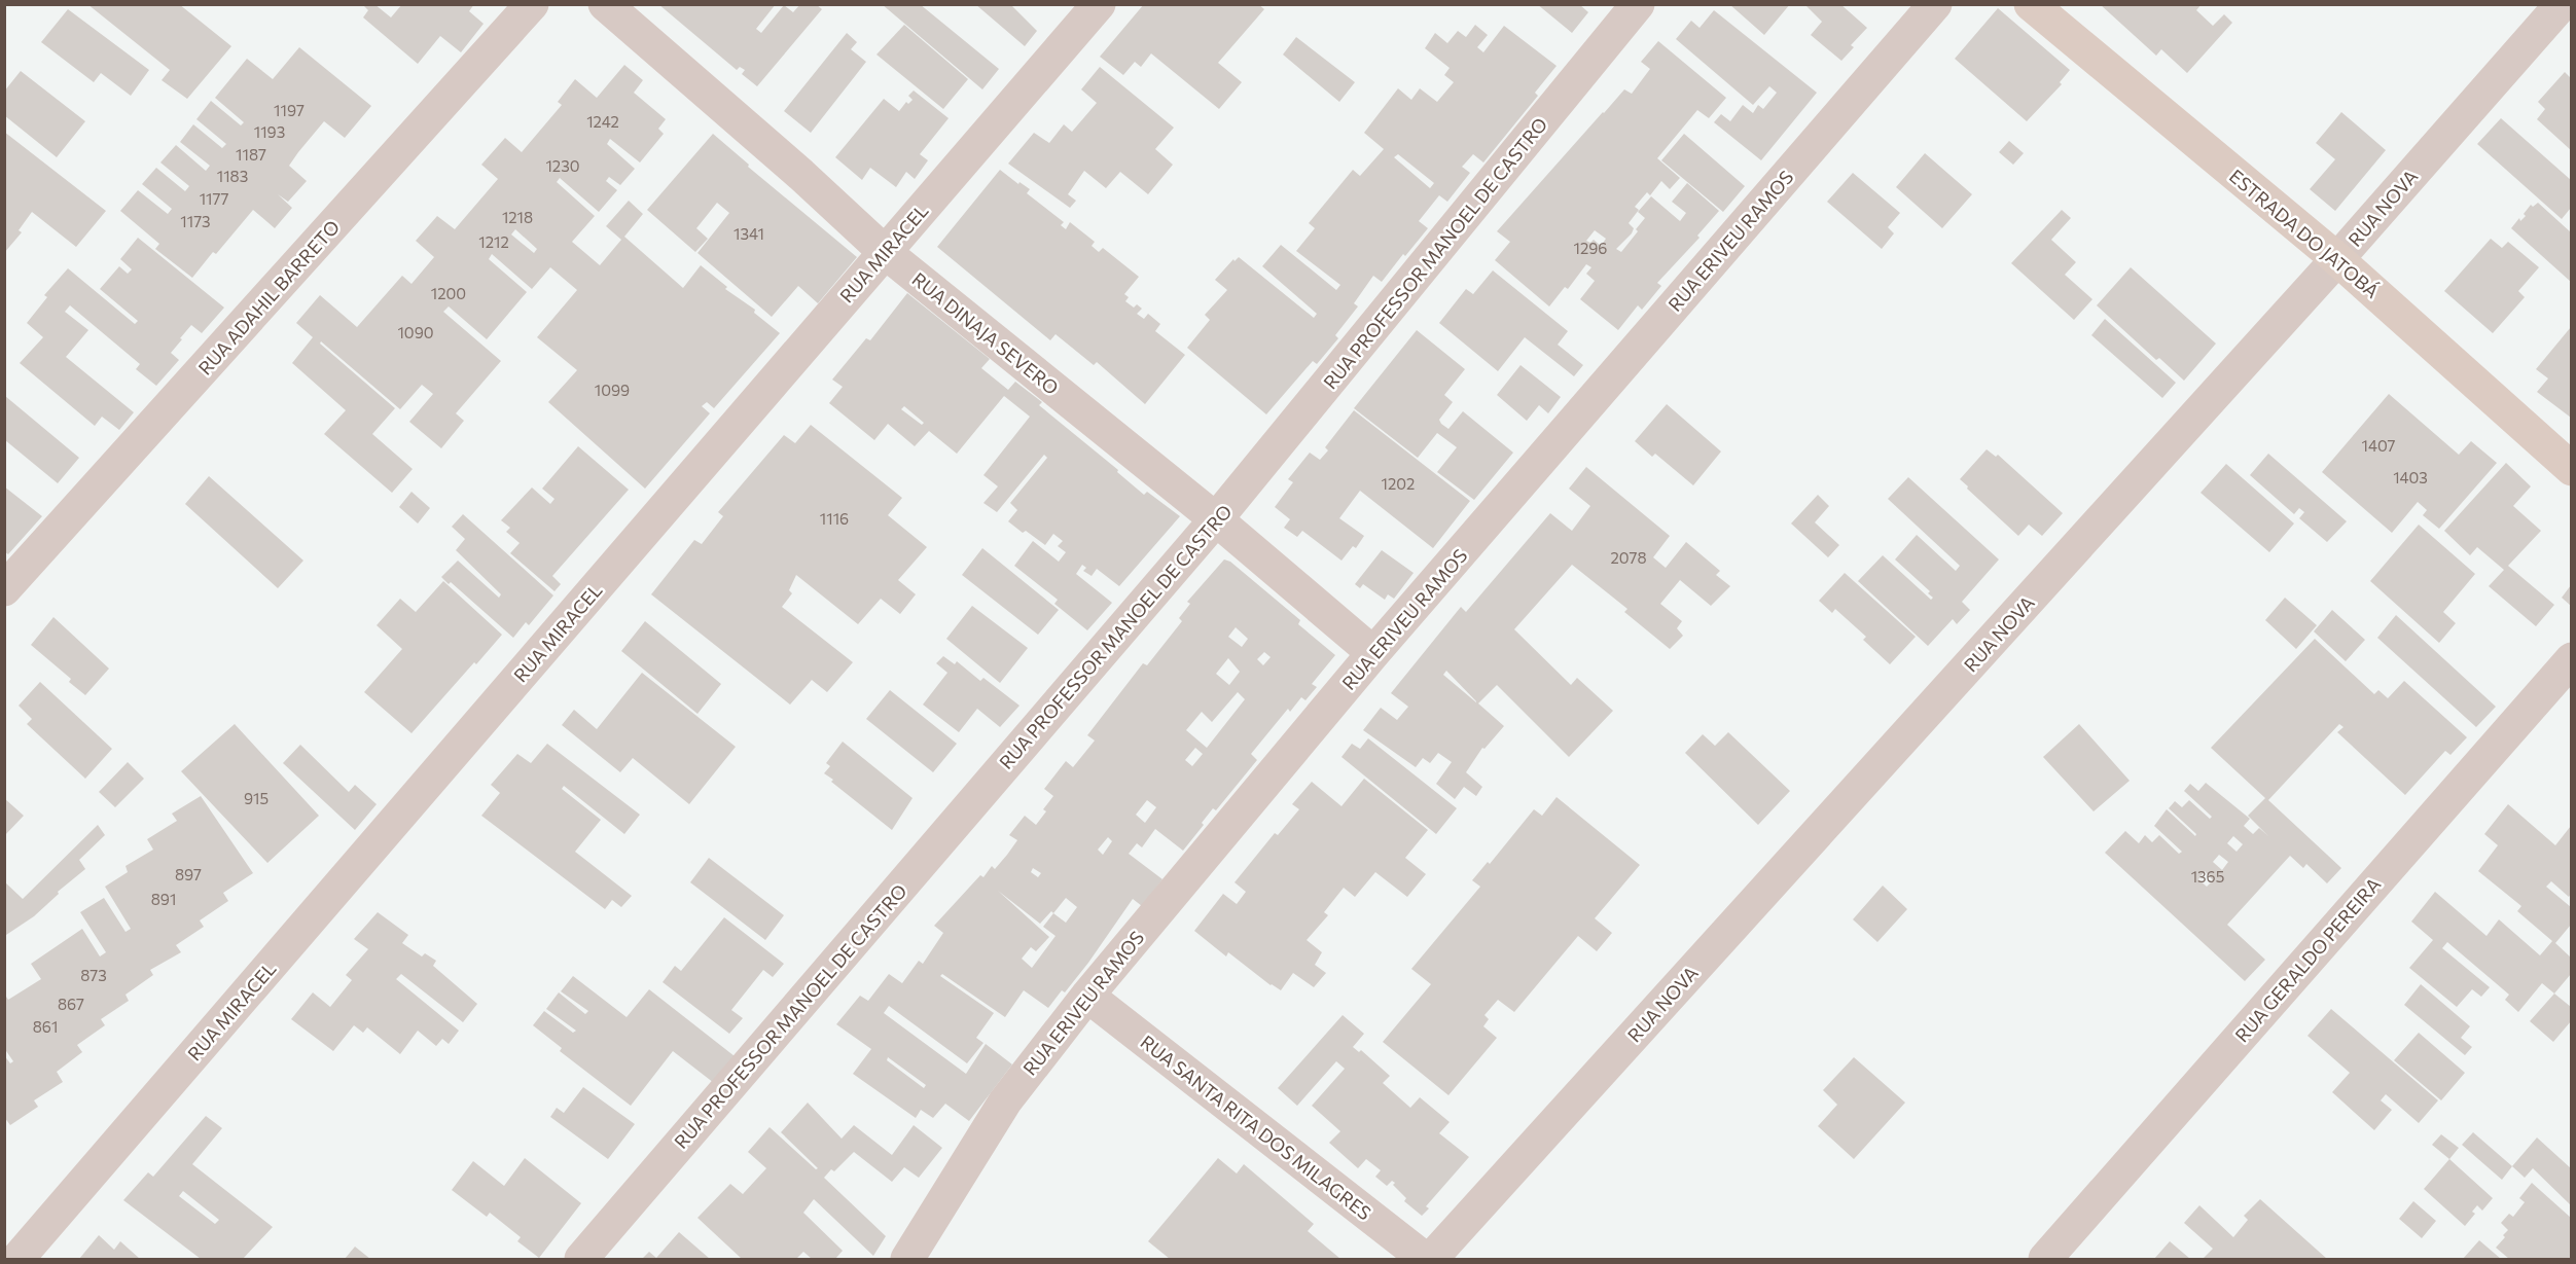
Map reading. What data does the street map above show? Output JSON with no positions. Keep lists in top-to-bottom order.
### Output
{
  "streets": {
    "street": [
      "RUA NOVA",
      "ESTRADA DO JATOBÁ",
      "RUA ERIVEU RAMOS",
      "RUA MIRACEL",
      "RUA PROFESSOR MANOEL DE CASTRO",
      "RUA ADAHIL BARRETO",
      "RUA DINAJA SEVERO",
      "RUA GERALDO PEREIRA",
      "RUA SANTA RITA DOS MILAGRES"
    ]
  },
  "crossings": [
    ["RUA NOVA", "ESTRADA DO JATOBÁ"],
    ["RUA ERIVEU RAMOS", "RUA DINAJA SEVERO"],
    ["RUA ERIVEU RAMOS", "RUA SANTA RITA DOS MILAGRES"],
    ["RUA MIRACEL", "RUA DINAJA SEVERO"],
    ["RUA PROFESSOR MANOEL DE CASTRO", "RUA DINAJA SEVERO"]
  ],
  "house_numbers": [
    "1197",
    "1242",
    "1193",
    "1187",
    "1230",
    "1183",
    "1177",
    "1218",
    "1173",
    "1341",
    "1212",
    "1296",
    "1200",
    "1090",
    "1099",
    "1407",
    "1403",
    "1202",
    "1116",
    "2078",
    "915",
    "897",
    "1365",
    "891",
    "873",
    "867",
    "861"
  ]
}
